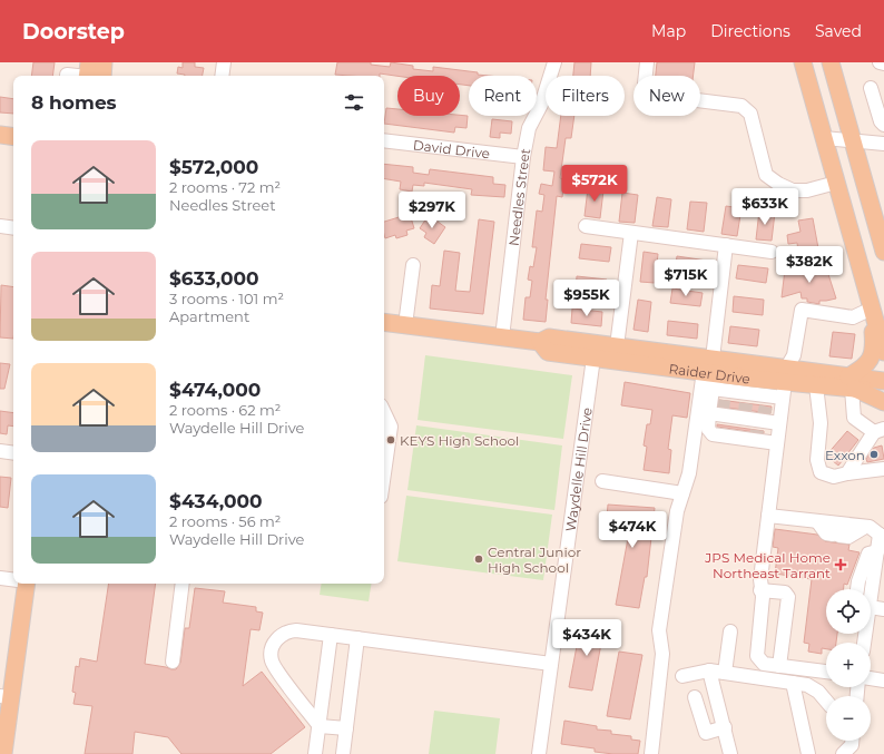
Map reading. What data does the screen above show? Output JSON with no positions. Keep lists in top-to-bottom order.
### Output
{
  "streets": {
    "main road": ["Raider Drive"],
    "street": ["David Drive", "Needles Street", "Waydelle Hill Drive"]
  },
  "crossings": [
    ["David Drive", "Needles Street"],
    ["Needles Street", "Raider Drive"],
    ["Raider Drive", "Waydelle Hill Drive"]
  ],
  "places": {
    "other": ["KEYS High School", "Exxon", "Central Junior High School"],
    "health": ["JPS Medical Home Northeast Tarrant"]
  },
  "page": {
    "header": "Doorstep",
    "nav": ["Map", "Directions", "Saved"],
    "chip": [
      "Buy",
      "Rent",
      "Filters",
      "New"
    ],
    "heading": "8 homes",
    "list": [
      {
        "name": "$572,000",
        "note": "2 rooms · 72 m² · Needles Street"
      },
      {
        "name": "$633,000",
        "note": "3 rooms · 101 m² · Apartment"
      },
      {
        "name": "$474,000",
        "note": "2 rooms · 62 m² · Waydelle Hill Drive"
      },
      {
        "name": "$434,000",
        "note": "2 rooms · 56 m² · Waydelle Hill Drive"
      }
    ],
    "price": [
      "$572K",
      "$633K",
      "$297K",
      "$382K",
      "$715K",
      "$955K",
      "$474K",
      "$434K"
    ],
    "map_buttons": ["+", "−"]
  }
}
